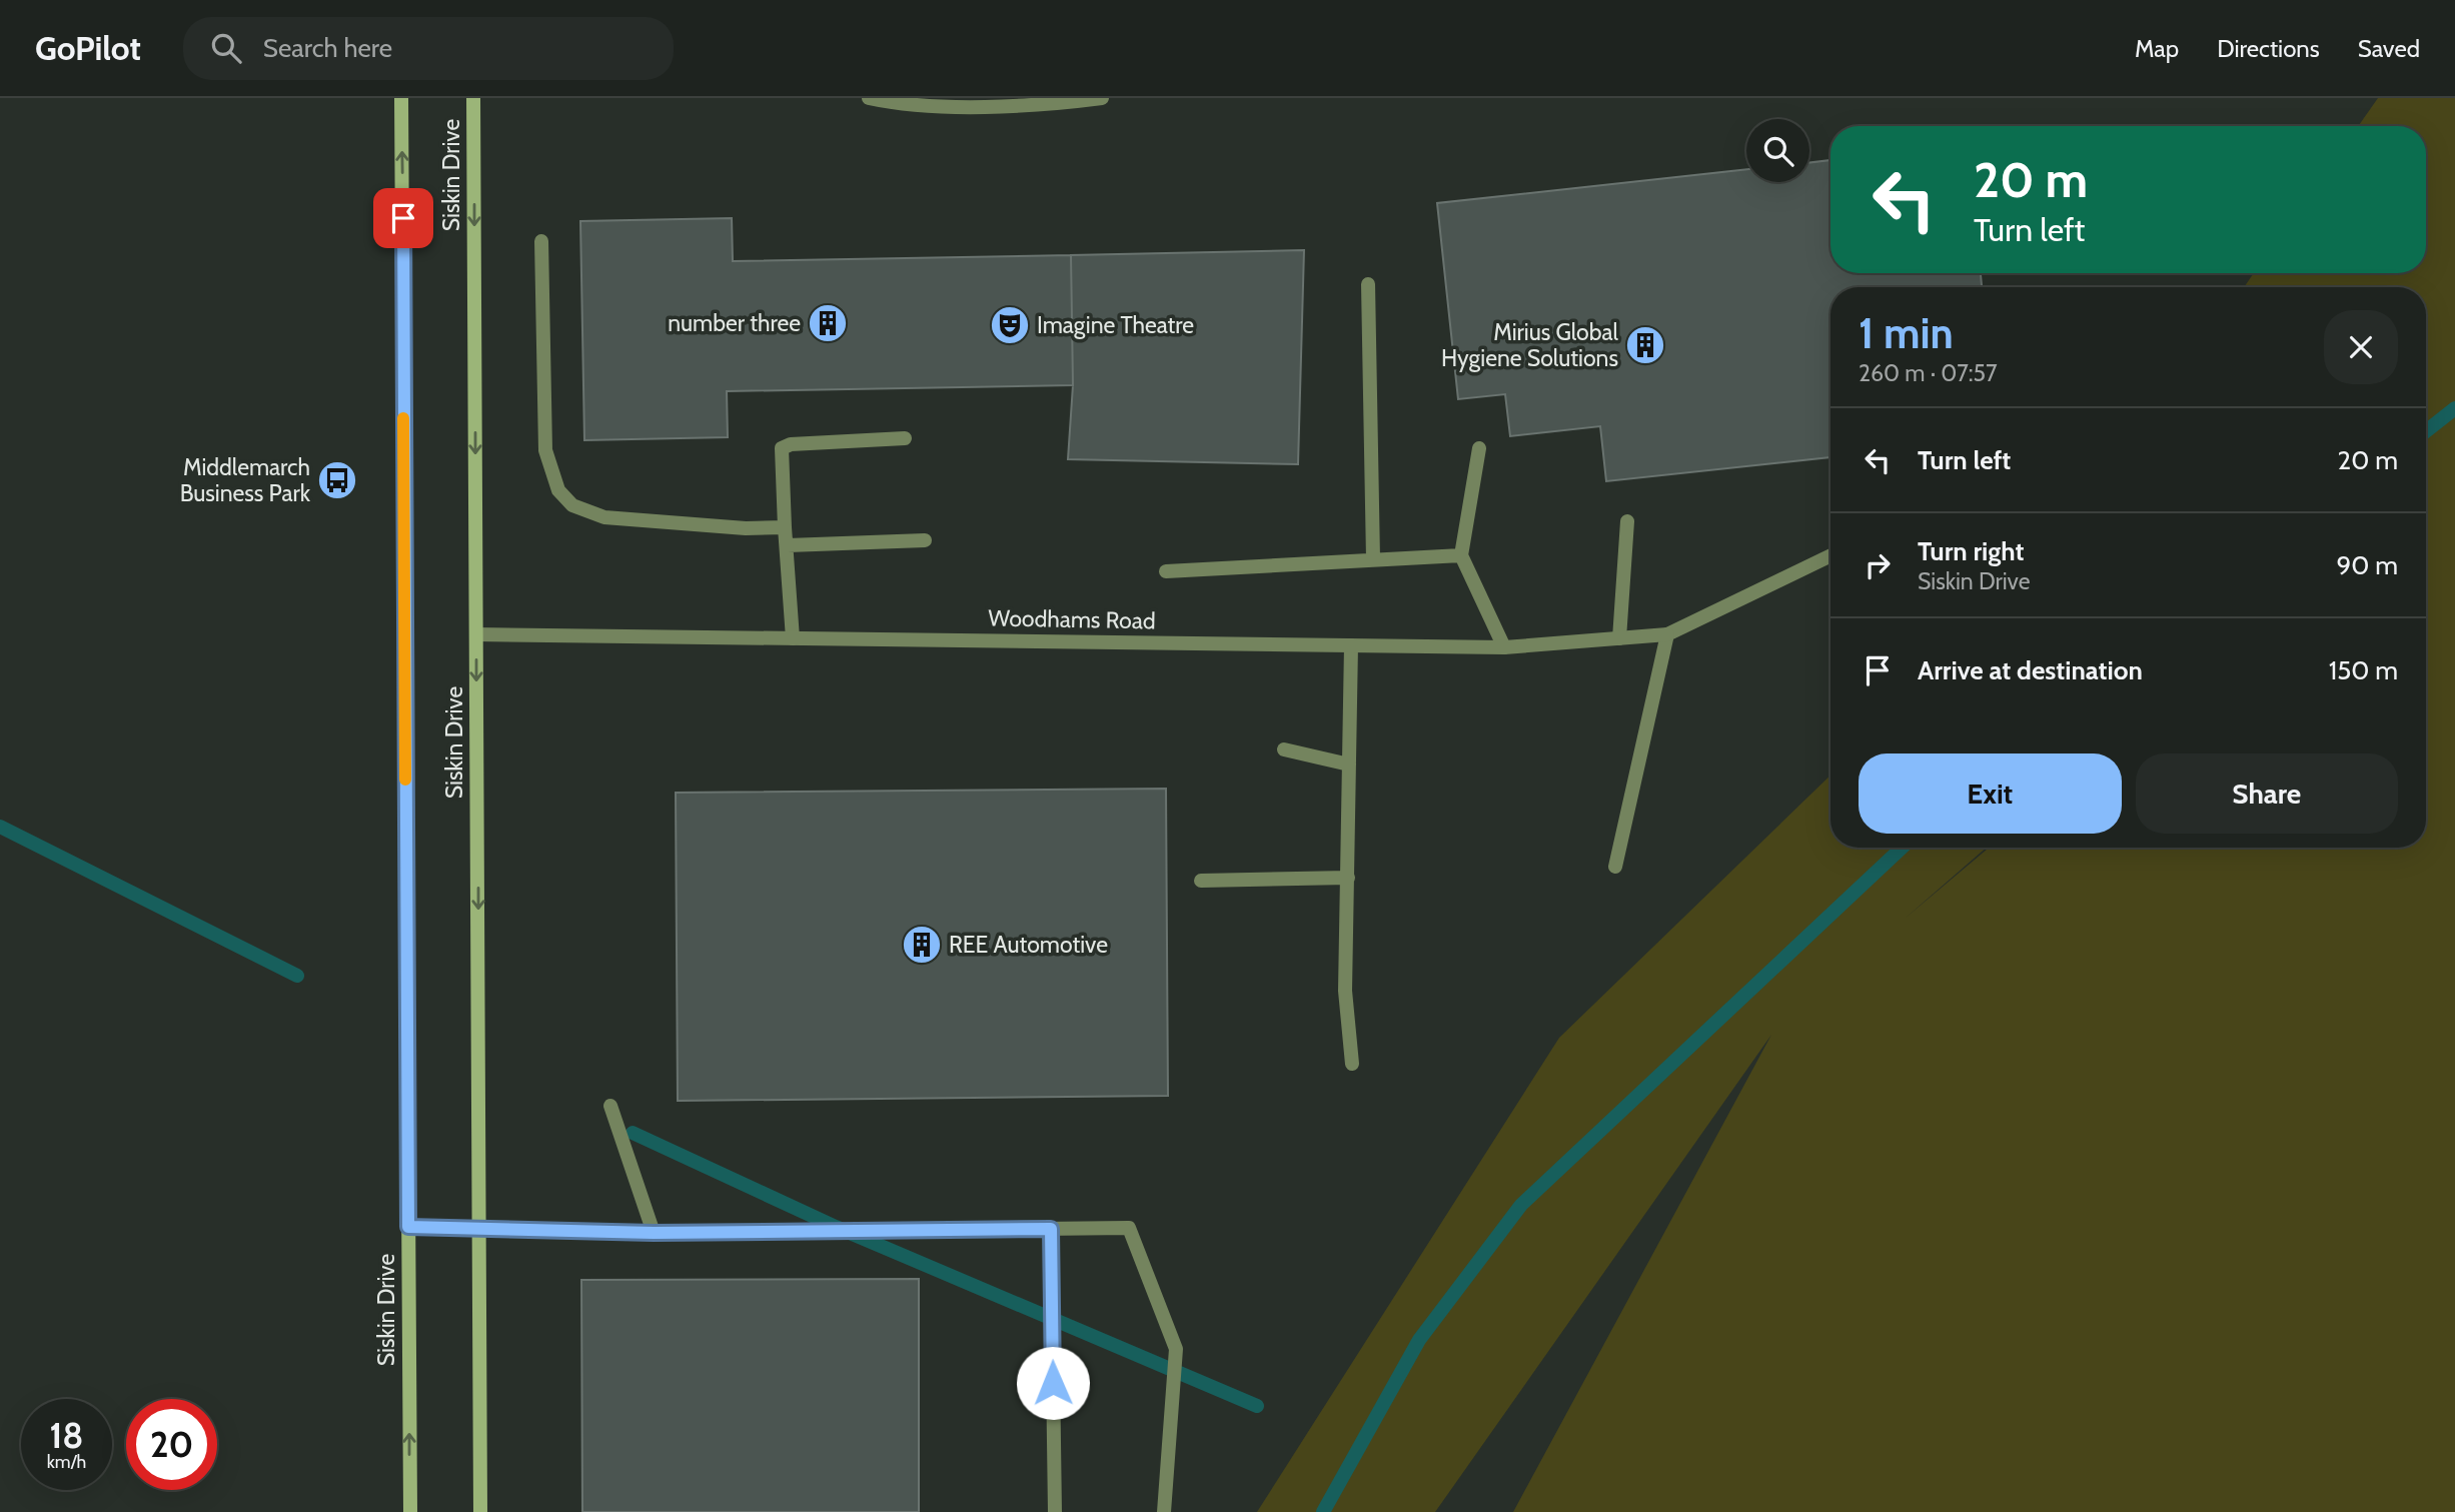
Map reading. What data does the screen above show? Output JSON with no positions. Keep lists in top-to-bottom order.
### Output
{
  "streets": {
    "street": ["Siskin Drive", "Woodhams Road"]
  },
  "crossings": [
    ["Siskin Drive", "Woodhams Road"]
  ],
  "places": {
    "building": ["number three", "Mirius Global Hygiene Solutions", "REE Automotive"],
    "theatre": ["Imagine Theatre"],
    "bus stop": ["Middlemarch Business Park"]
  },
  "page": {
    "header": "GoPilot",
    "search": "Search here",
    "nav": ["Map", "Directions", "Saved"],
    "turn": ["20 m", "Turn left"],
    "heading": ["1 min", "260 m · 07:57"],
    "list": [
      {
        "name": "Turn left",
        "value": "20 m"
      },
      {
        "name": "Turn right",
        "note": "Siskin Drive",
        "value": "90 m"
      },
      {
        "name": "Arrive at destination",
        "value": "150 m"
      }
    ],
    "buttons": ["Exit", "Share"],
    "speed": "18 km/h",
    "limit": "20"
  }
}
